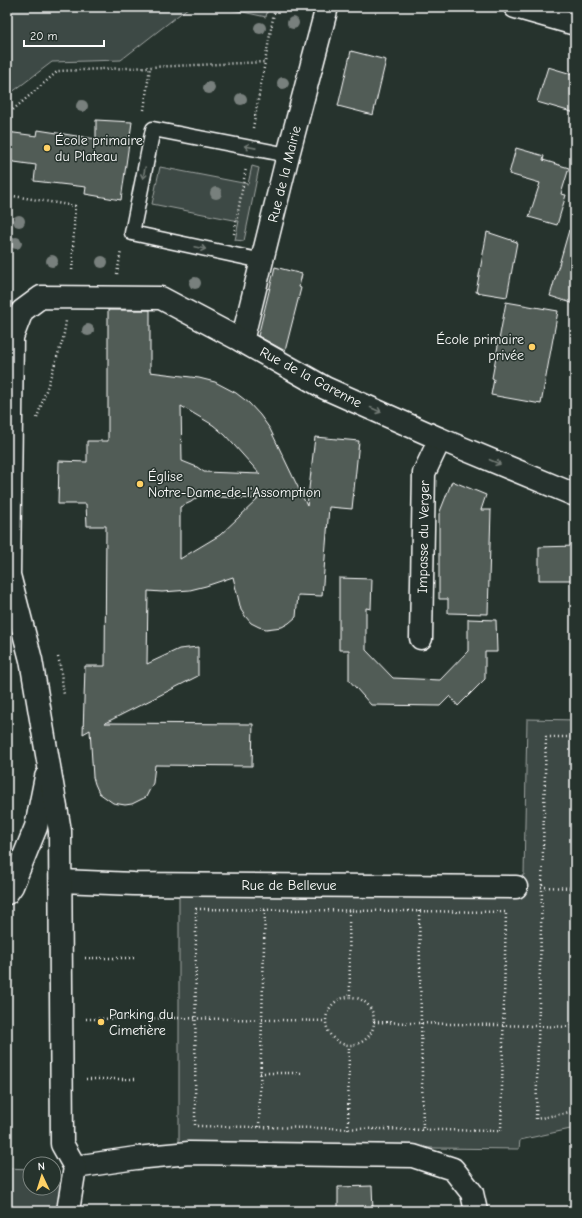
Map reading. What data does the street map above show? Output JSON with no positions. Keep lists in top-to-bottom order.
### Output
{
  "streets": {
    "street": [
      "Rue de la Mairie",
      "Rue de la Garenne",
      "Impasse du Verger",
      "Rue de Bellevue"
    ]
  },
  "crossings": [
    ["Rue de la Mairie", "Rue de la Garenne"],
    ["Rue de la Garenne", "Impasse du Verger"]
  ],
  "one_way": ["Rue de la Garenne"],
  "places": [
    "École primaire du Plateau",
    "École primaire privée",
    "Église Notre-Dame-de-l'Assomption",
    "Parking du Cimetière"
  ],
  "scale_bar": "20 m",
  "north": "top"
}
